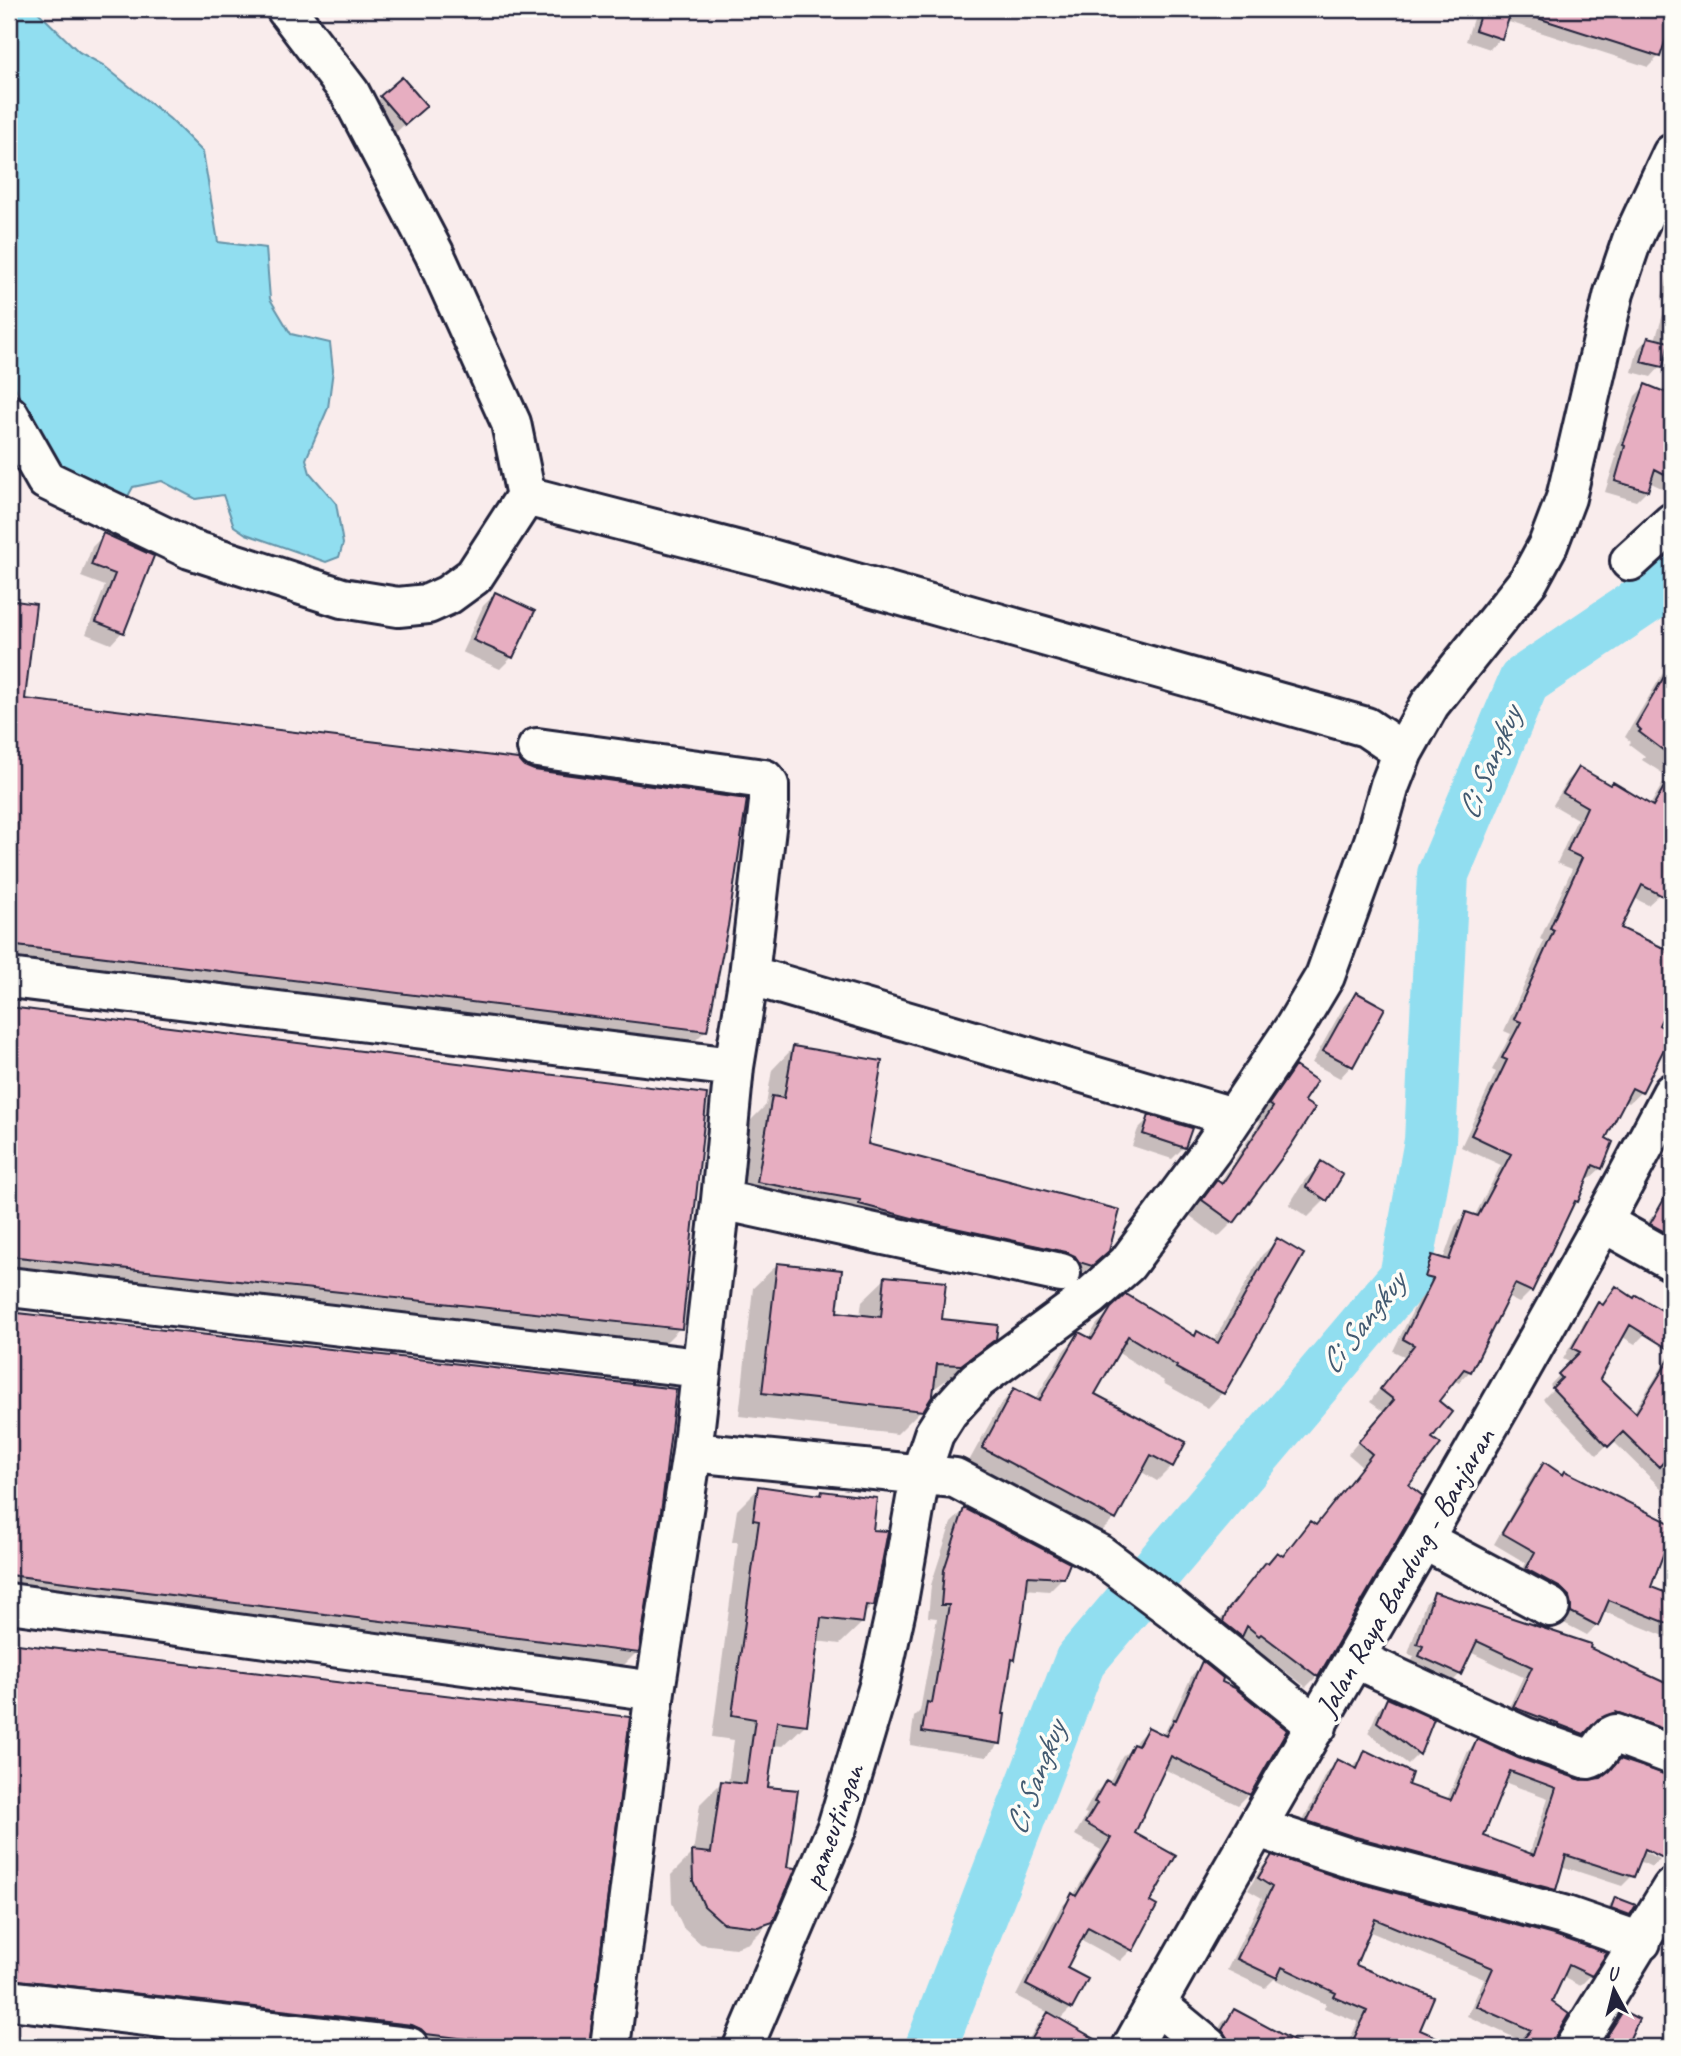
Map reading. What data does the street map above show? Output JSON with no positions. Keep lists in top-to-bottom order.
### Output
{
  "streets": {
    "street": ["Jalan Raya Bandung - Banjaran", "pameutingan"]
  },
  "water": ["Ci Sangkuy"],
  "north": "top"
}
